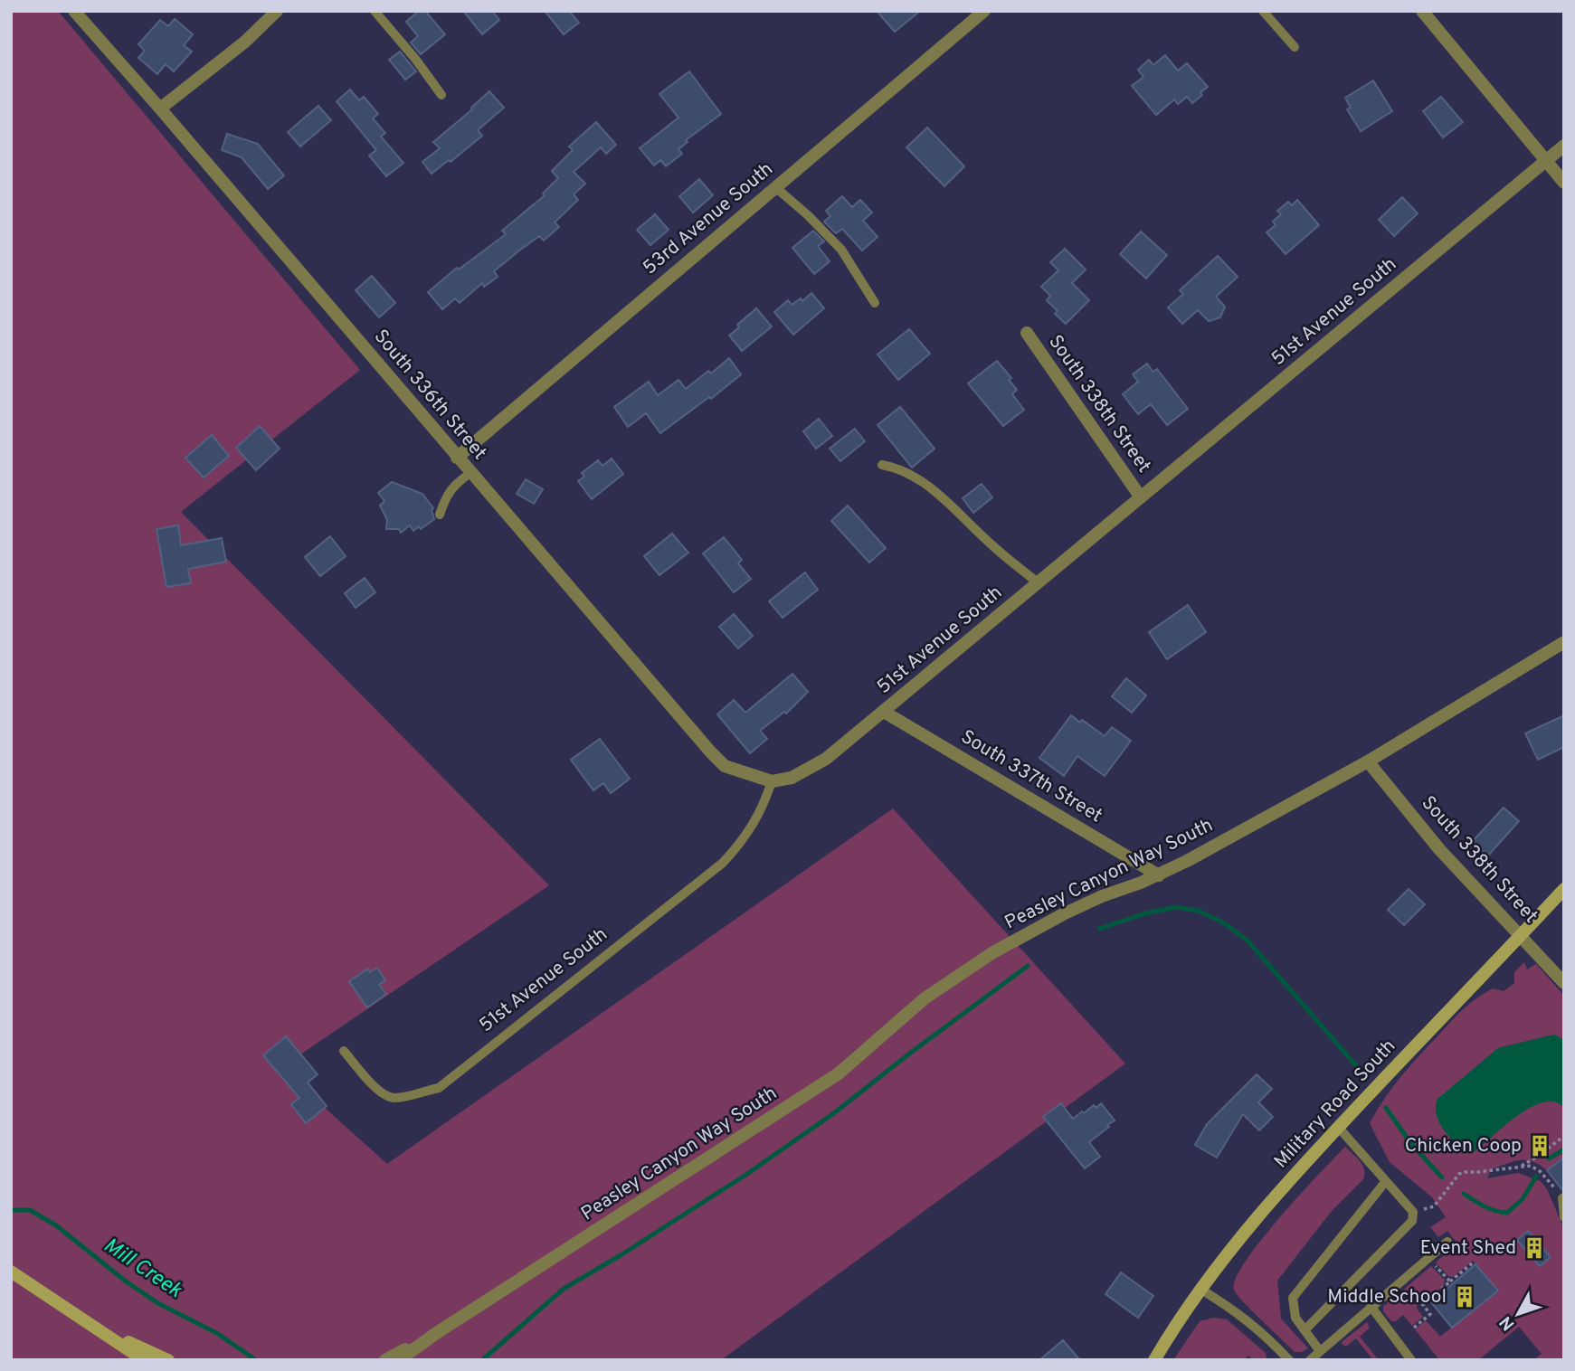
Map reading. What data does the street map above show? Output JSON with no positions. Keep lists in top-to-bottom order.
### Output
{
  "streets": {
    "main road": ["Military Road South"],
    "street": [
      "53rd Avenue South",
      "51st Avenue South",
      "South 336th Street",
      "South 338th Street",
      "South 337th Street",
      "Peasley Canyon Way South"
    ]
  },
  "crossings": [
    ["53rd Avenue South", "South 336th Street"],
    ["51st Avenue South", "South 336th Street"],
    ["51st Avenue South", "South 338th Street"],
    ["51st Avenue South", "South 337th Street"],
    ["South 338th Street", "Peasley Canyon Way South"],
    ["South 338th Street", "Military Road South"],
    ["South 337th Street", "Peasley Canyon Way South"]
  ],
  "water": ["Mill Creek"],
  "places": {
    "building": ["Chicken Coop", "Event Shed", "Middle School"]
  },
  "north": "bottom left"
}
